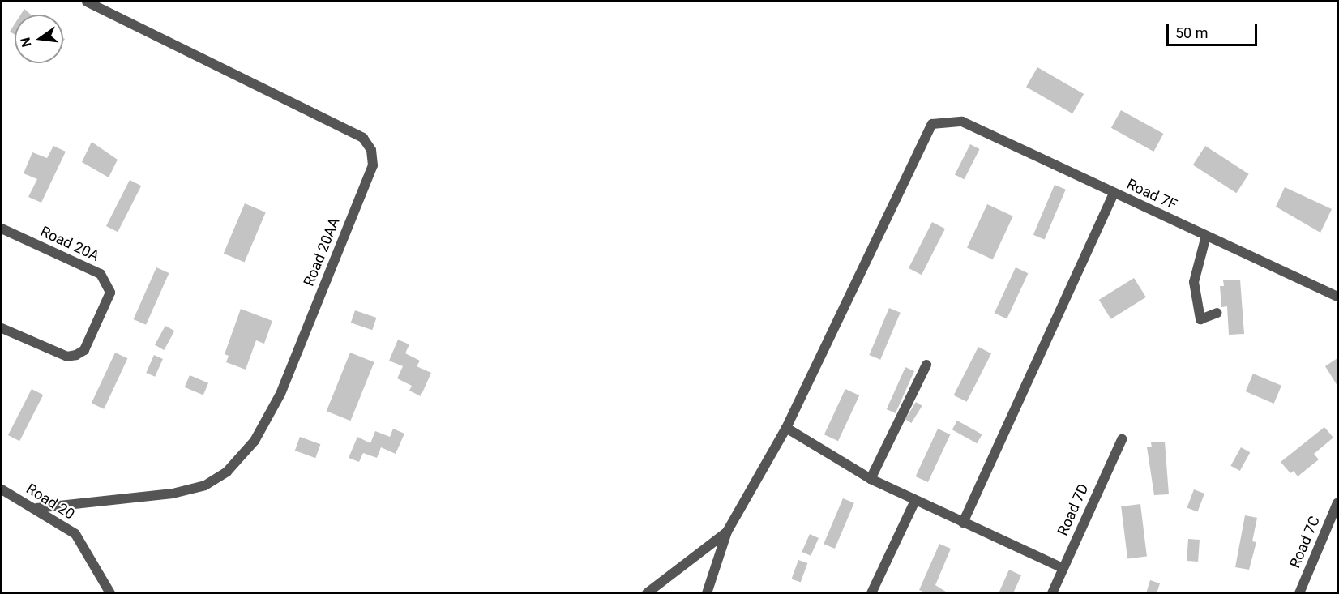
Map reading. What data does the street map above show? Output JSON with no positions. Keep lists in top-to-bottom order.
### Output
{
  "streets": {
    "street": [
      "Road 7F",
      "Road 20A",
      "Road 20AA",
      "Road 20",
      "Road 7D",
      "Road 7C"
    ]
  },
  "crossings": [
    ["Road 20AA", "Road 20"]
  ],
  "scale_bar": "50 m",
  "north": "left"
}
